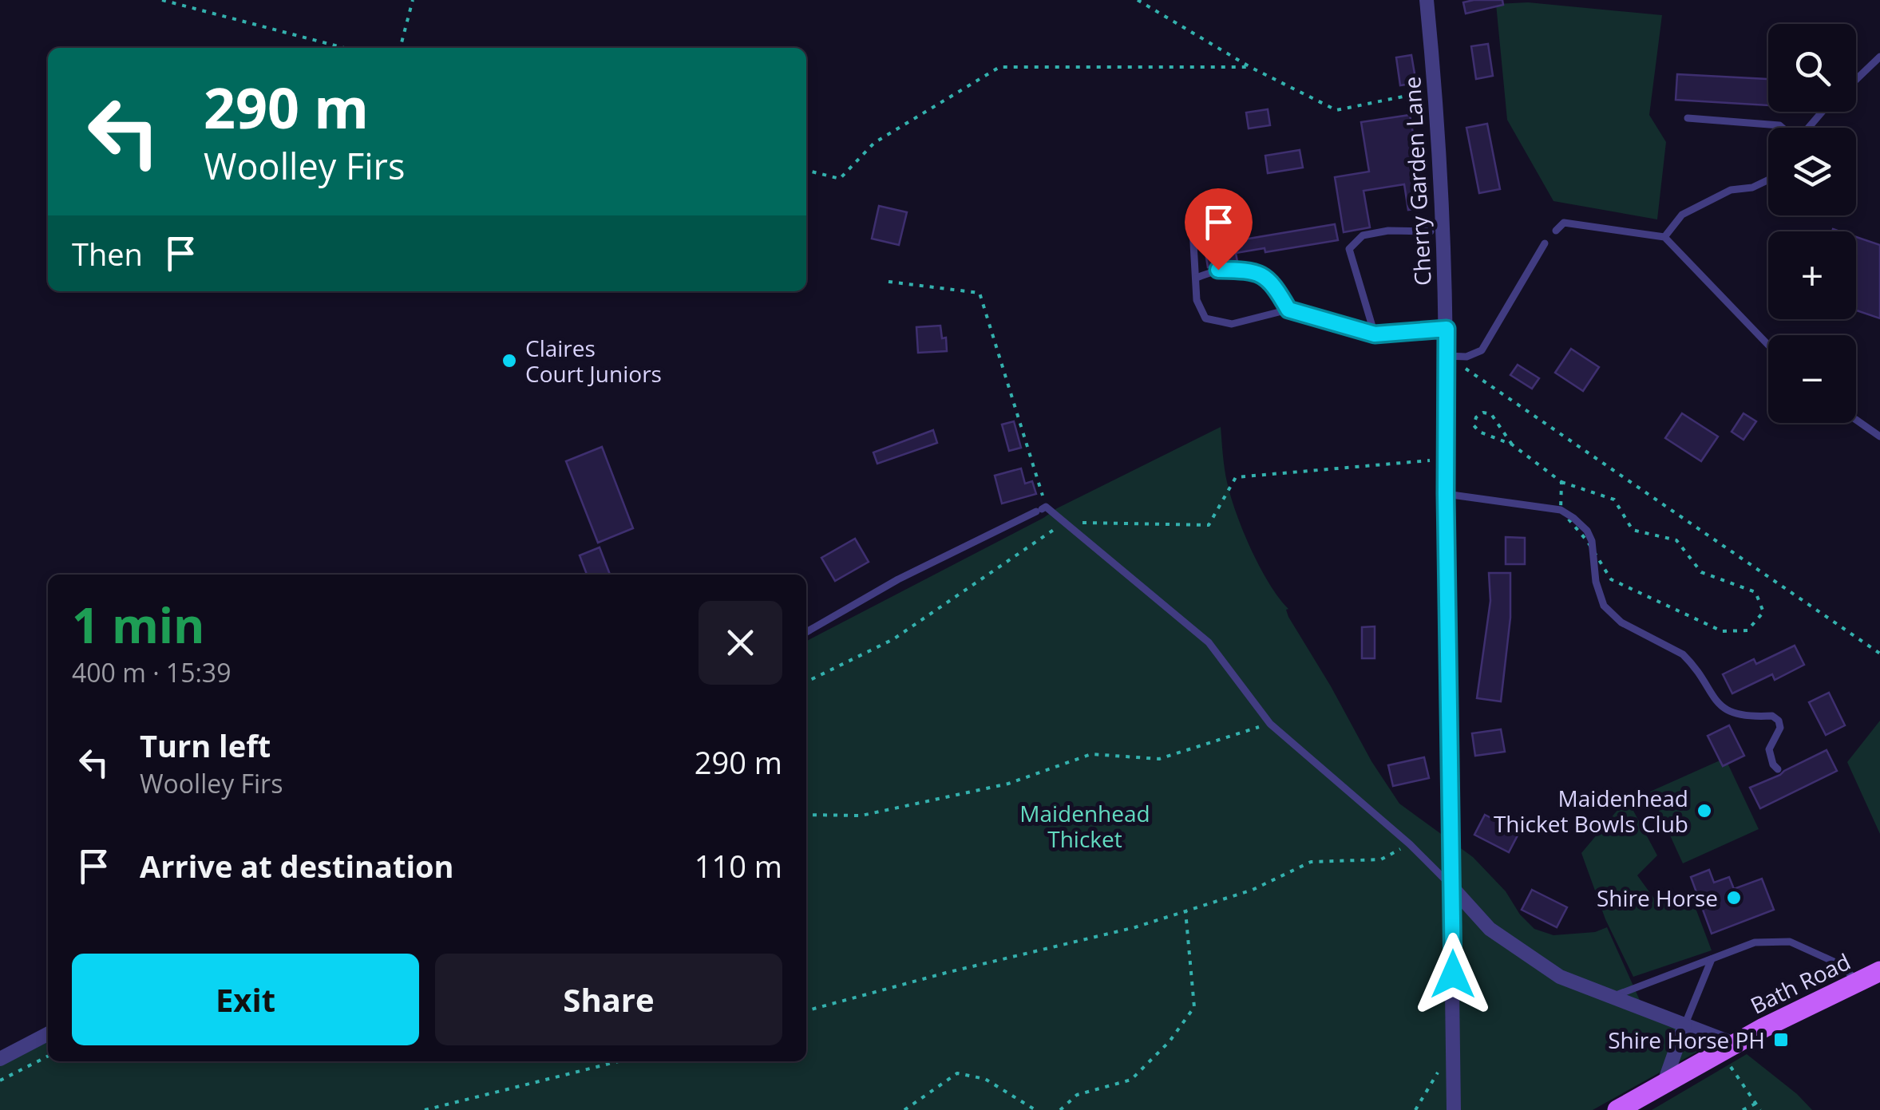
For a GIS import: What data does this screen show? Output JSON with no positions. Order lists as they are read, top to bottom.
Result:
{
  "streets": {
    "main road": ["Bath Road"],
    "street": ["Cherry Garden Lane"]
  },
  "parks": ["Maidenhead Thicket"],
  "places": {
    "other": ["Claires Court Juniors", "Maidenhead Thicket Bowls Club", "Shire Horse"],
    "transit": ["Shire Horse PH"]
  },
  "page": {
    "map_buttons": ["+", "−"],
    "turn": ["290 m", "Woolley Firs"],
    "then": "Then",
    "heading": ["1 min", "400 m · 15:39"],
    "list": [
      {
        "name": "Turn left",
        "note": "Woolley Firs",
        "value": "290 m"
      },
      {
        "name": "Arrive at destination",
        "value": "110 m"
      }
    ],
    "buttons": ["Exit", "Share"]
  }
}
